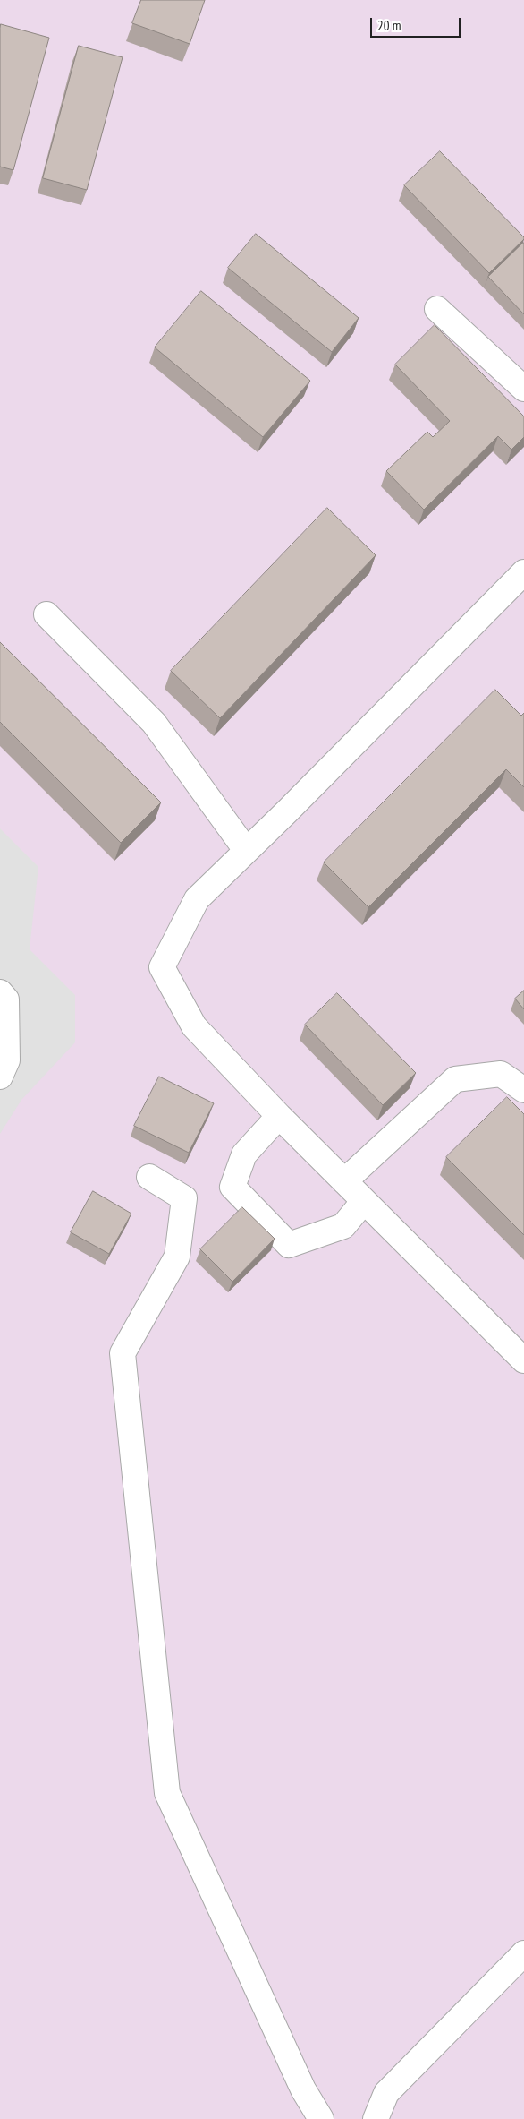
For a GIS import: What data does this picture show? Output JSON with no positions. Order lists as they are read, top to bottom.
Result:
{
  "scale_bar": "20 m"
}
